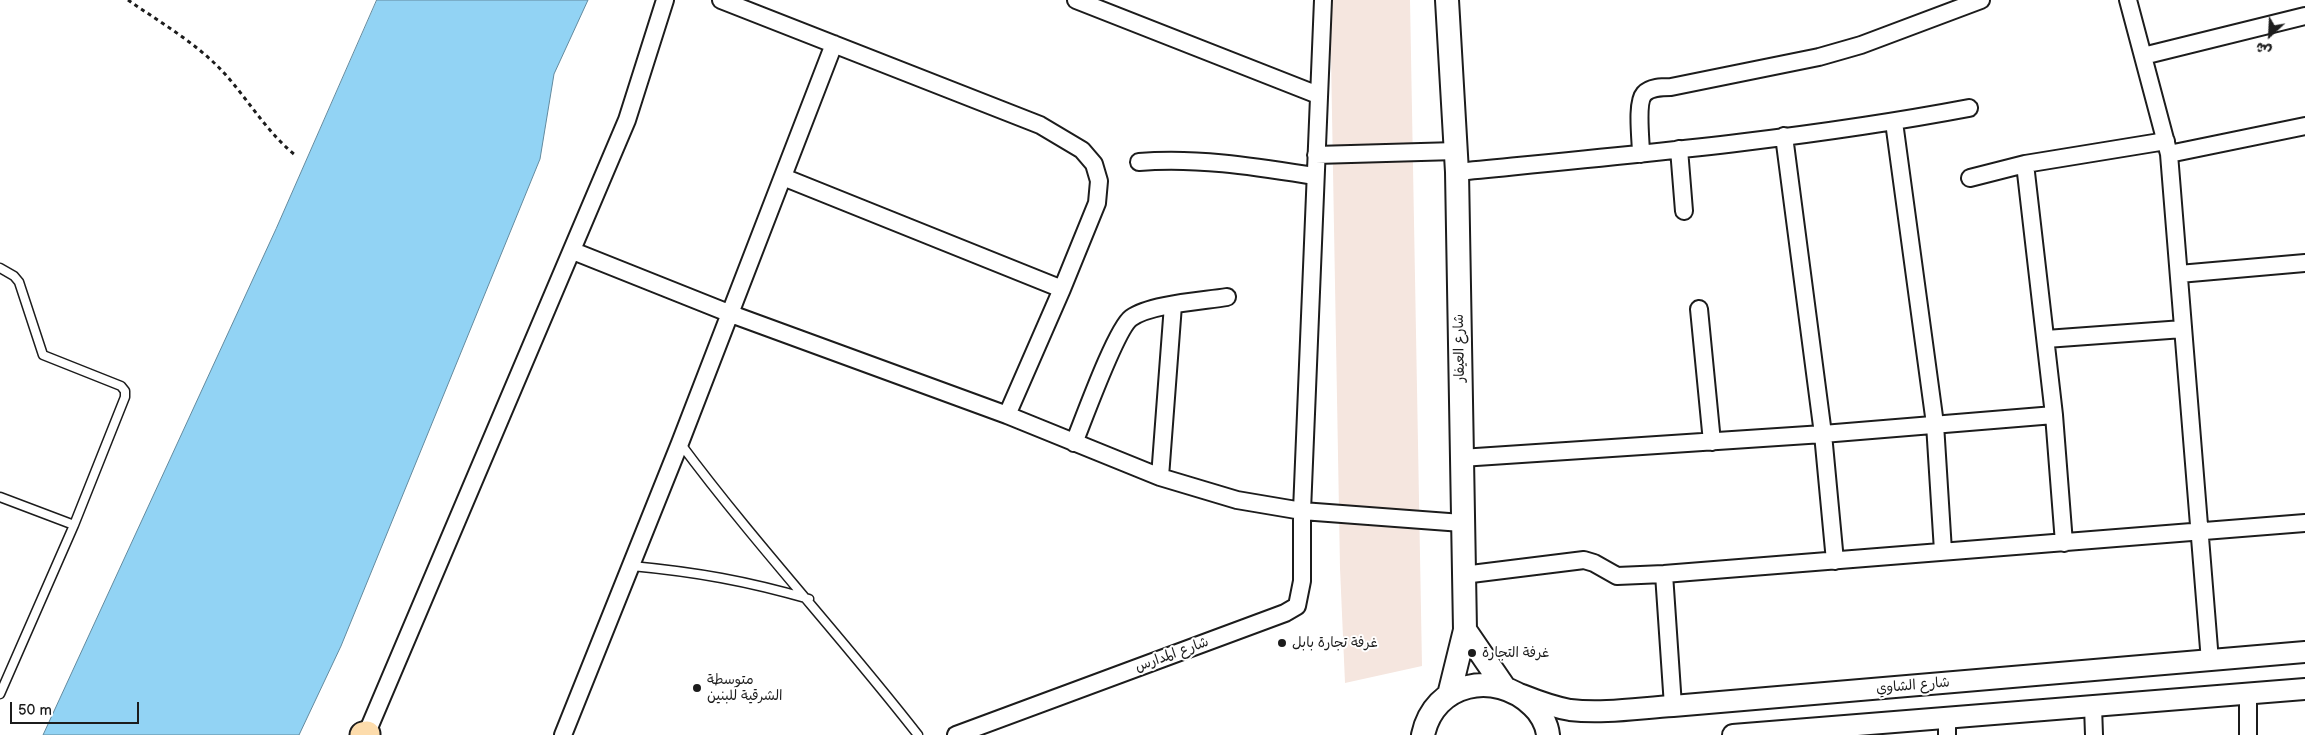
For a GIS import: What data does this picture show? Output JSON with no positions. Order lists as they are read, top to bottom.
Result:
{
  "streets": {
    "main road": ["شارع العيفار"],
    "street": ["شارع المدارس", "شارع الشاوي"]
  },
  "places": ["غرفة تجارة بابل", "غرفة التجارة", "متوسطة الشرقية للبنين"],
  "scale_bar": "50 m",
  "north": "bottom left"
}
